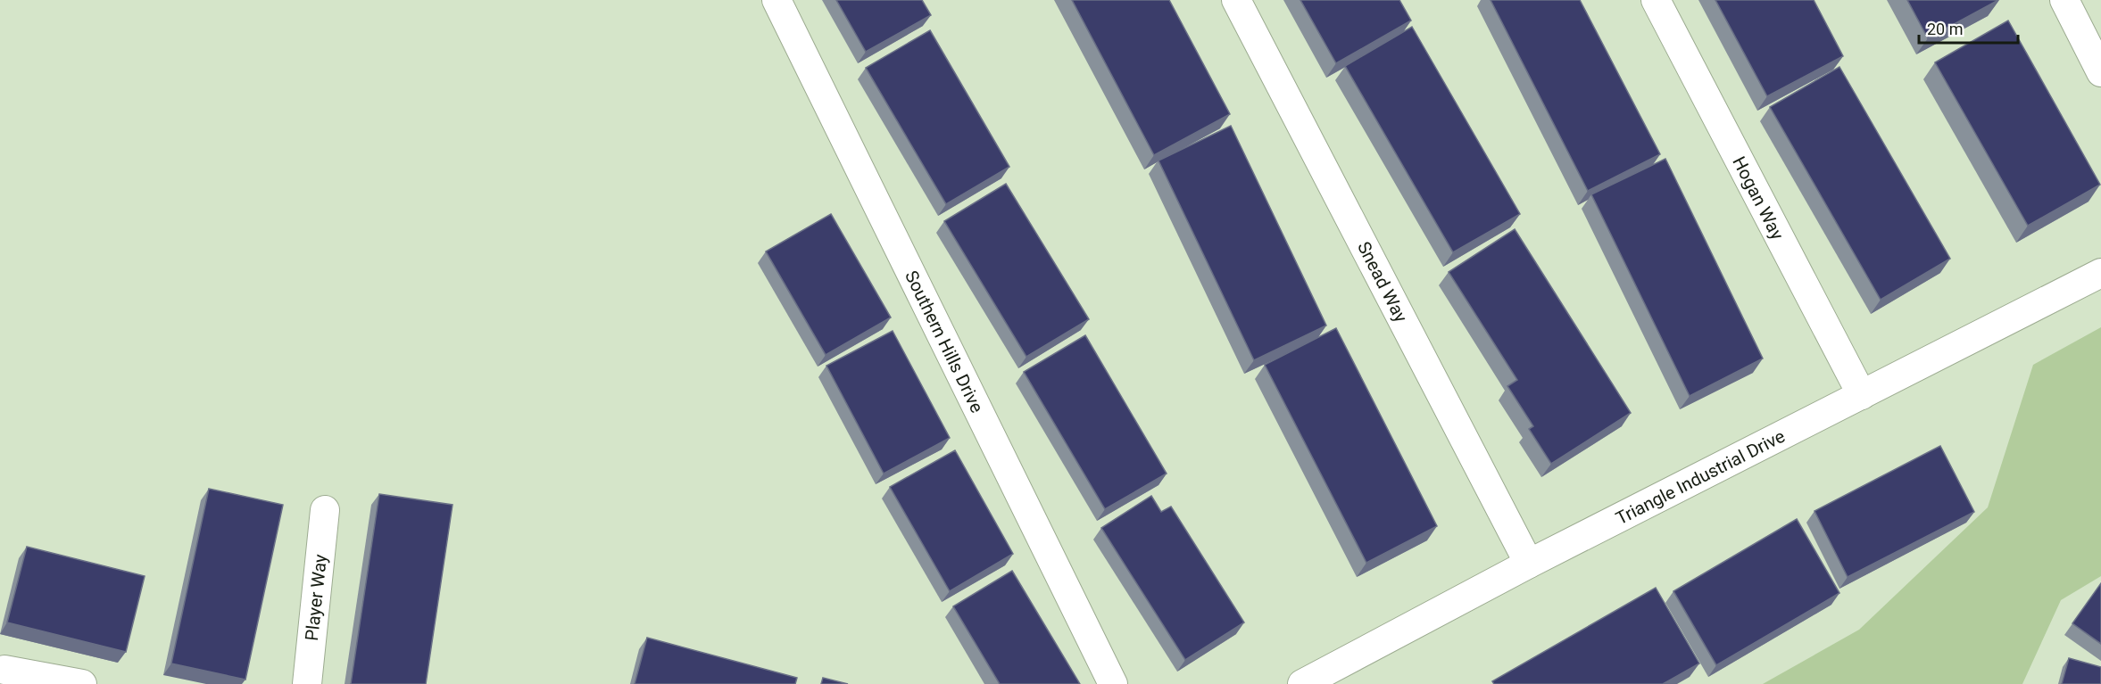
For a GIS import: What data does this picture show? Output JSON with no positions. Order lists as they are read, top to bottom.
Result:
{
  "streets": {
    "street": [
      "Hogan Way",
      "Snead Way",
      "Southern Hills Drive",
      "Triangle Industrial Drive",
      "Player Way"
    ]
  },
  "crossings": [
    ["Hogan Way", "Triangle Industrial Drive"],
    ["Snead Way", "Triangle Industrial Drive"]
  ],
  "scale_bar": "20 m"
}
